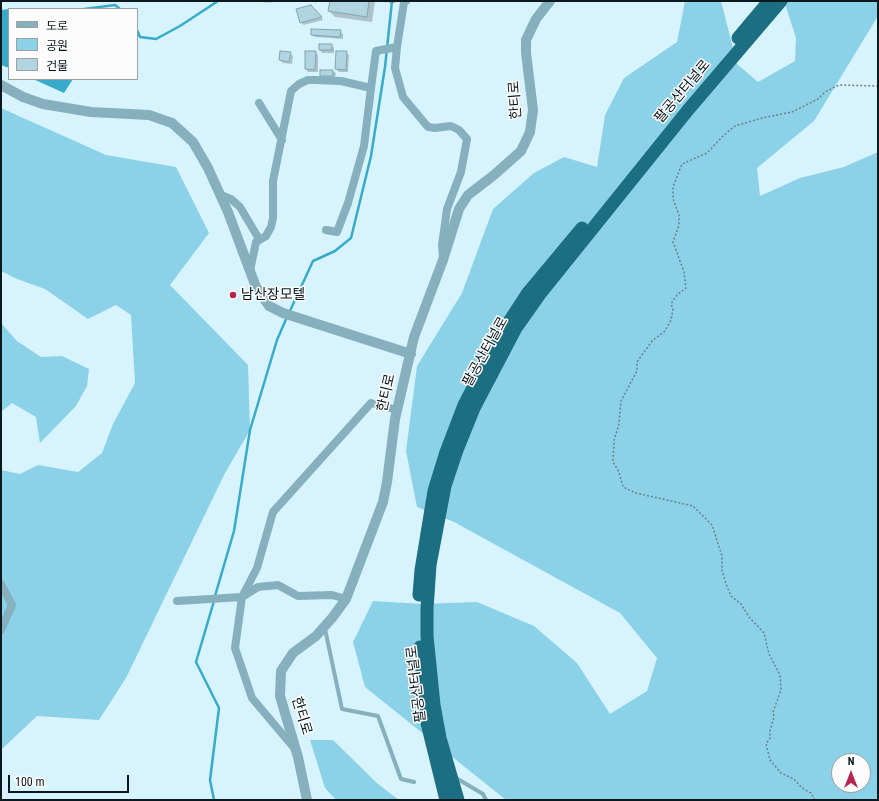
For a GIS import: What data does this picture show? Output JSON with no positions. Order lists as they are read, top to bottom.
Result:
{
  "streets": {
    "highway": ["팔공산터널로"],
    "street": ["한티로"]
  },
  "places": ["남산장모텔"],
  "legend": ["도로", "공원", "건물"],
  "scale_bar": "100 m",
  "north": "top"
}
